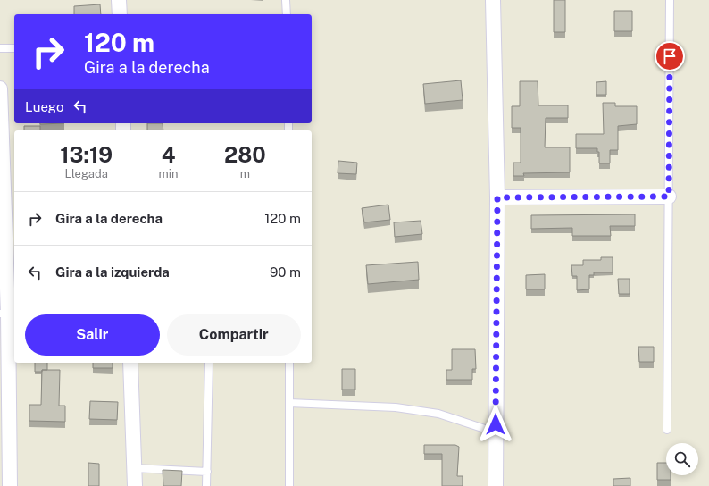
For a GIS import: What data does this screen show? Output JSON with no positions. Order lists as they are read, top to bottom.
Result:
{
  "page": {
    "turn": ["120 m", "Gira a la derecha"],
    "then": "Luego",
    "eta": [
      "13:19",
      "Llegada",
      "4",
      "min",
      "280",
      "m"
    ],
    "list": [
      {
        "name": "Gira a la derecha",
        "value": "120 m"
      },
      {
        "name": "Gira a la izquierda",
        "value": "90 m"
      }
    ],
    "buttons": ["Salir", "Compartir"]
  }
}
